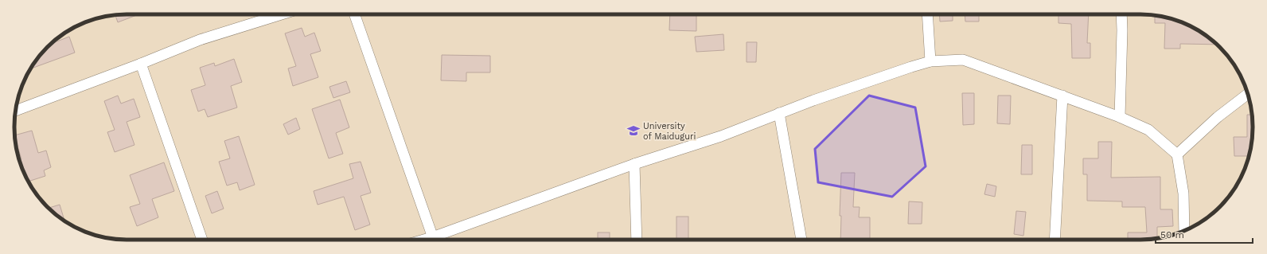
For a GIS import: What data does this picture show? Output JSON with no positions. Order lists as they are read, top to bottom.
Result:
{
  "places": {
    "school or university": ["University of Maiduguri"]
  },
  "scale_bar": "50 m"
}
